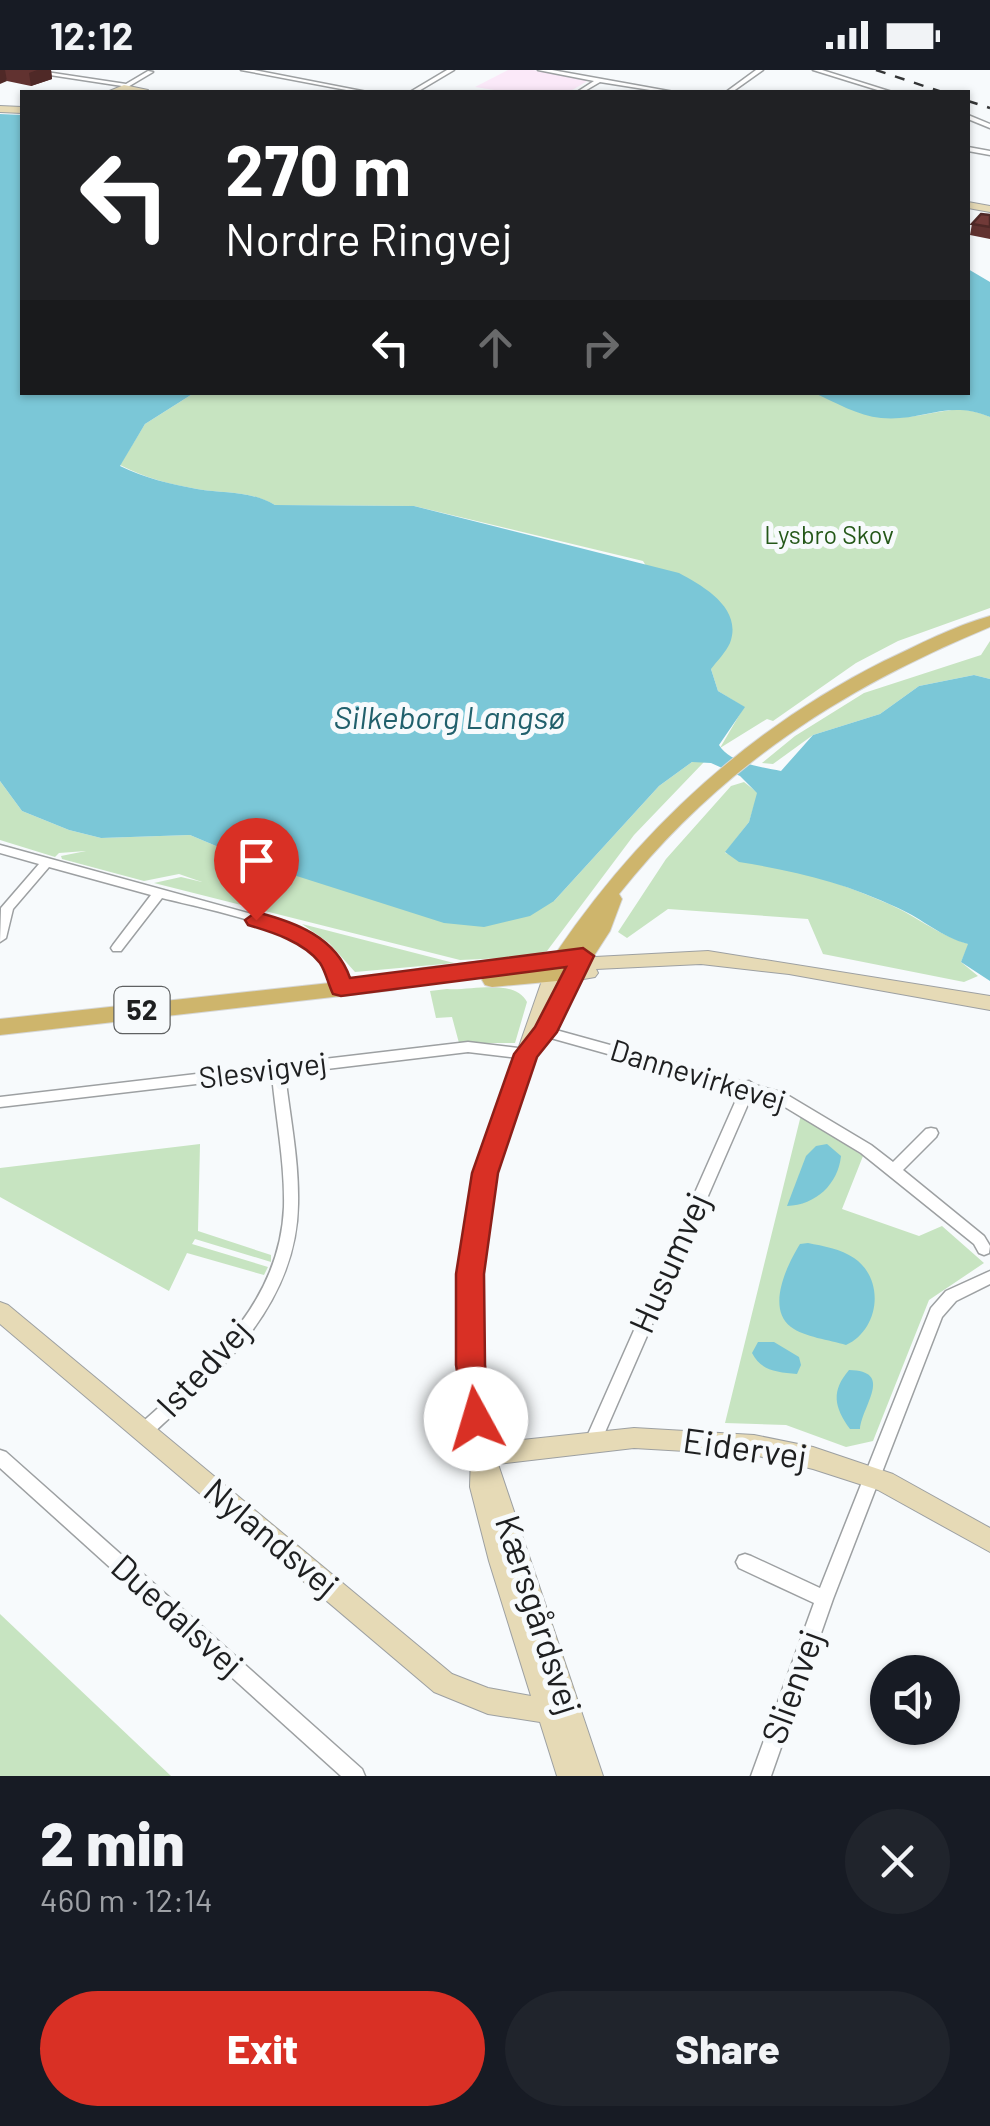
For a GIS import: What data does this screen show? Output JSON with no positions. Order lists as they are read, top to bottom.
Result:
{
  "streets": {
    "main road": ["52"],
    "street": [
      "Slesvigvej",
      "Dannevirkevej",
      "Husumvej",
      "Istedvej",
      "Eidervej",
      "Nylandsvej",
      "Kærsgårdsvej",
      "Duedalsvej",
      "Slienvej"
    ]
  },
  "crossings": [
    ["52", "Kærsgårdsvej"],
    ["Slesvigvej", "Istedvej"],
    ["Slesvigvej", "Kærsgårdsvej"],
    ["Dannevirkevej", "Husumvej"],
    ["Dannevirkevej", "Kærsgårdsvej"],
    ["Husumvej", "Eidervej"],
    ["Istedvej", "Nylandsvej"],
    ["Eidervej", "Kærsgårdsvej"],
    ["Eidervej", "Slienvej"],
    ["Nylandsvej", "Kærsgårdsvej"]
  ],
  "water": ["Silkeborg Langsø"],
  "parks": ["Lysbro Skov"],
  "page": {
    "status": "12:12",
    "turn": ["270 m", "Nordre Ringvej"],
    "heading": ["2 min", "460 m · 12:14"],
    "buttons": ["Exit", "Share"]
  }
}
